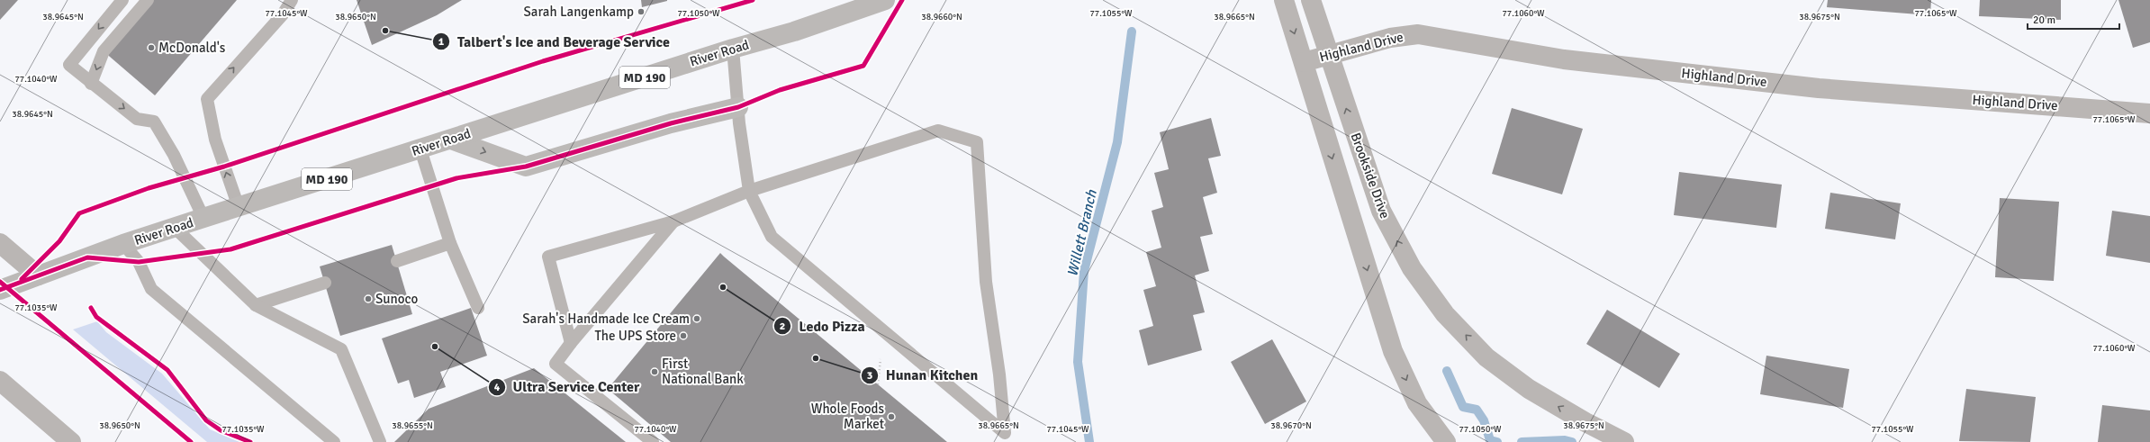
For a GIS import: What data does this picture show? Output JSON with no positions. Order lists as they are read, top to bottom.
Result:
{
  "streets": {
    "main road": ["River Road", "MD 190"],
    "street": ["Highland Drive", "Brookside Drive"]
  },
  "crossings": [
    ["Highland Drive", "Brookside Drive"]
  ],
  "water": ["Willett Branch"],
  "places": [
    "Sarah Langenkamp",
    "Talbert's Ice and Beverage Service",
    "McDonald's",
    "Ledo Pizza",
    "Sunoco",
    "Sarah's Handmade Ice Cream",
    "The UPS Store",
    "Ultra Service Center",
    "Hunan Kitchen",
    "First National Bank",
    "Whole Foods Market"
  ],
  "scale_bar": "20 m",
  "coordinates": [
    "77.1045°W",
    "77.1050°W",
    "77.1055°W",
    "77.1060°W",
    "77.1065°W",
    "38.9645°N",
    "38.9650°N",
    "38.9660°N",
    "38.9665°N",
    "38.9675°N",
    "77.1040°W",
    "77.1035°W",
    "38.9655°N",
    "38.9670°N"
  ]
}
